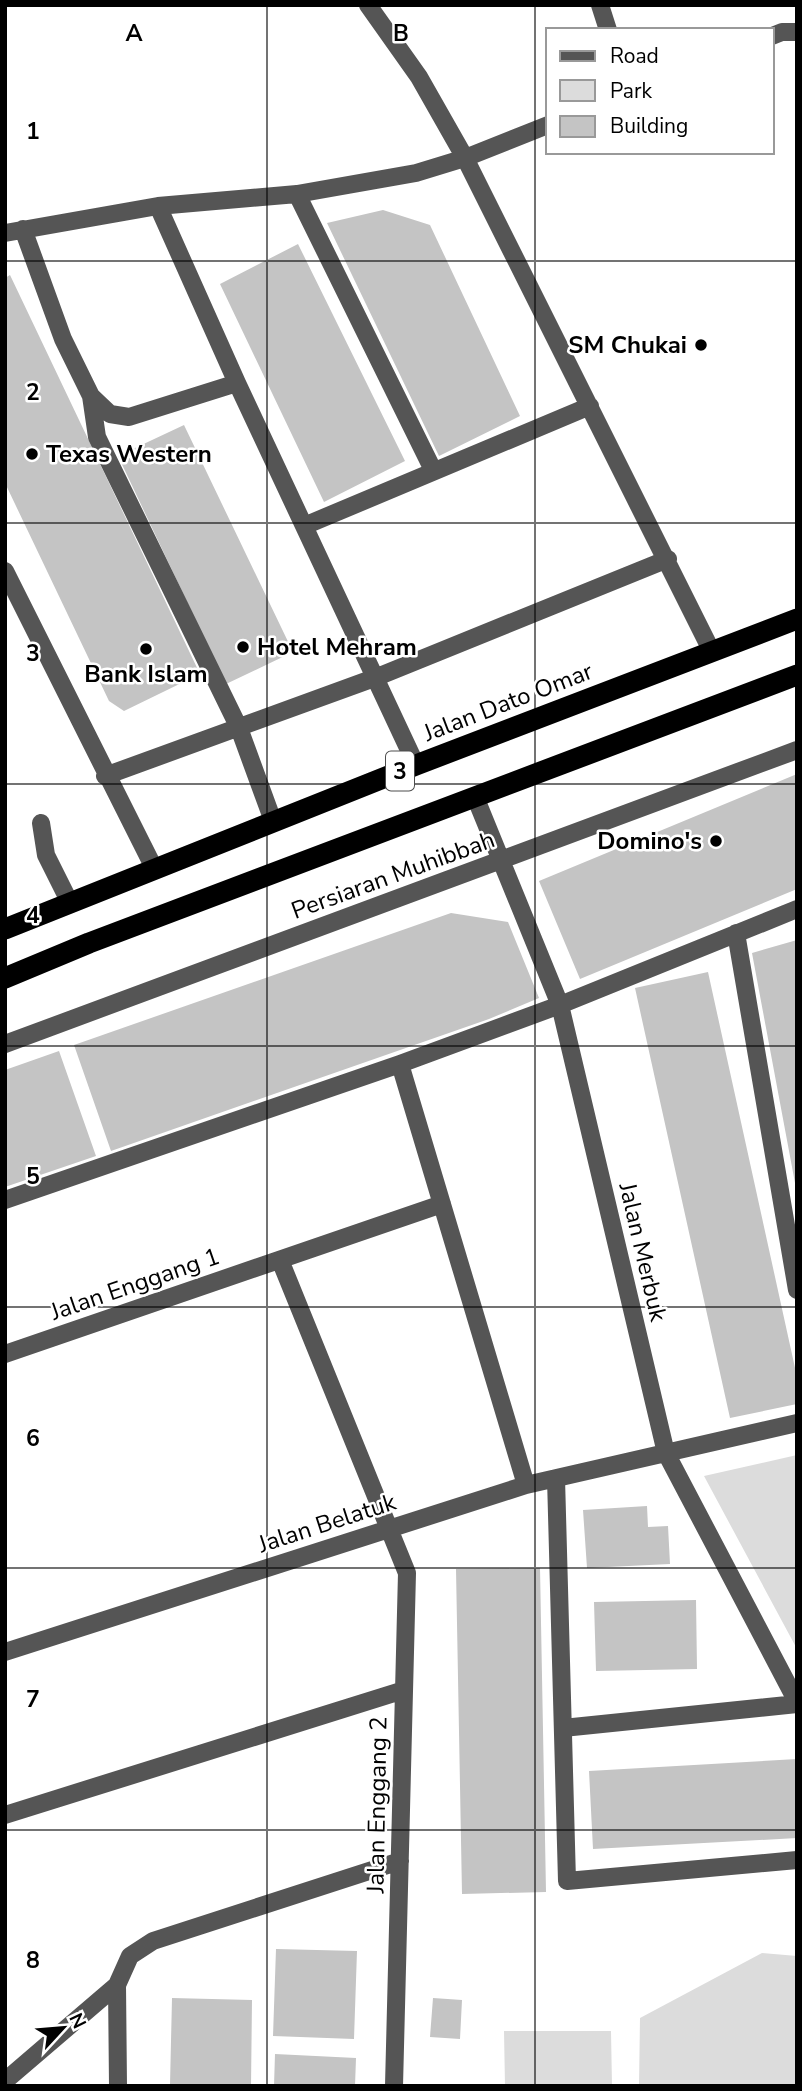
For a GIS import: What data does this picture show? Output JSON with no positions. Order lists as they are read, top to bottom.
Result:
{
  "streets": {
    "highway": ["Jalan Dato Omar", "3"],
    "street": [
      "Persiaran Muhibbah",
      "Jalan Merbuk",
      "Jalan Enggang 1",
      "Jalan Belatuk",
      "Jalan Enggang 2"
    ]
  },
  "crossings": [
    ["3", "Jalan Merbuk"],
    ["Persiaran Muhibbah", "Jalan Merbuk"],
    ["Jalan Merbuk", "Jalan Belatuk"],
    ["Jalan Belatuk", "Jalan Enggang 2"]
  ],
  "places": [
    "SM Chukai",
    "Texas Western",
    "Hotel Mehram",
    "Bank Islam",
    "Domino's"
  ],
  "legend": ["Road", "Park", "Building"],
  "north": "top right",
  "grid": {
    "columns": ["A", "B"],
    "rows": [
      "1",
      "2",
      "3",
      "4",
      "5",
      "6",
      "7",
      "8"
    ]
  }
}
